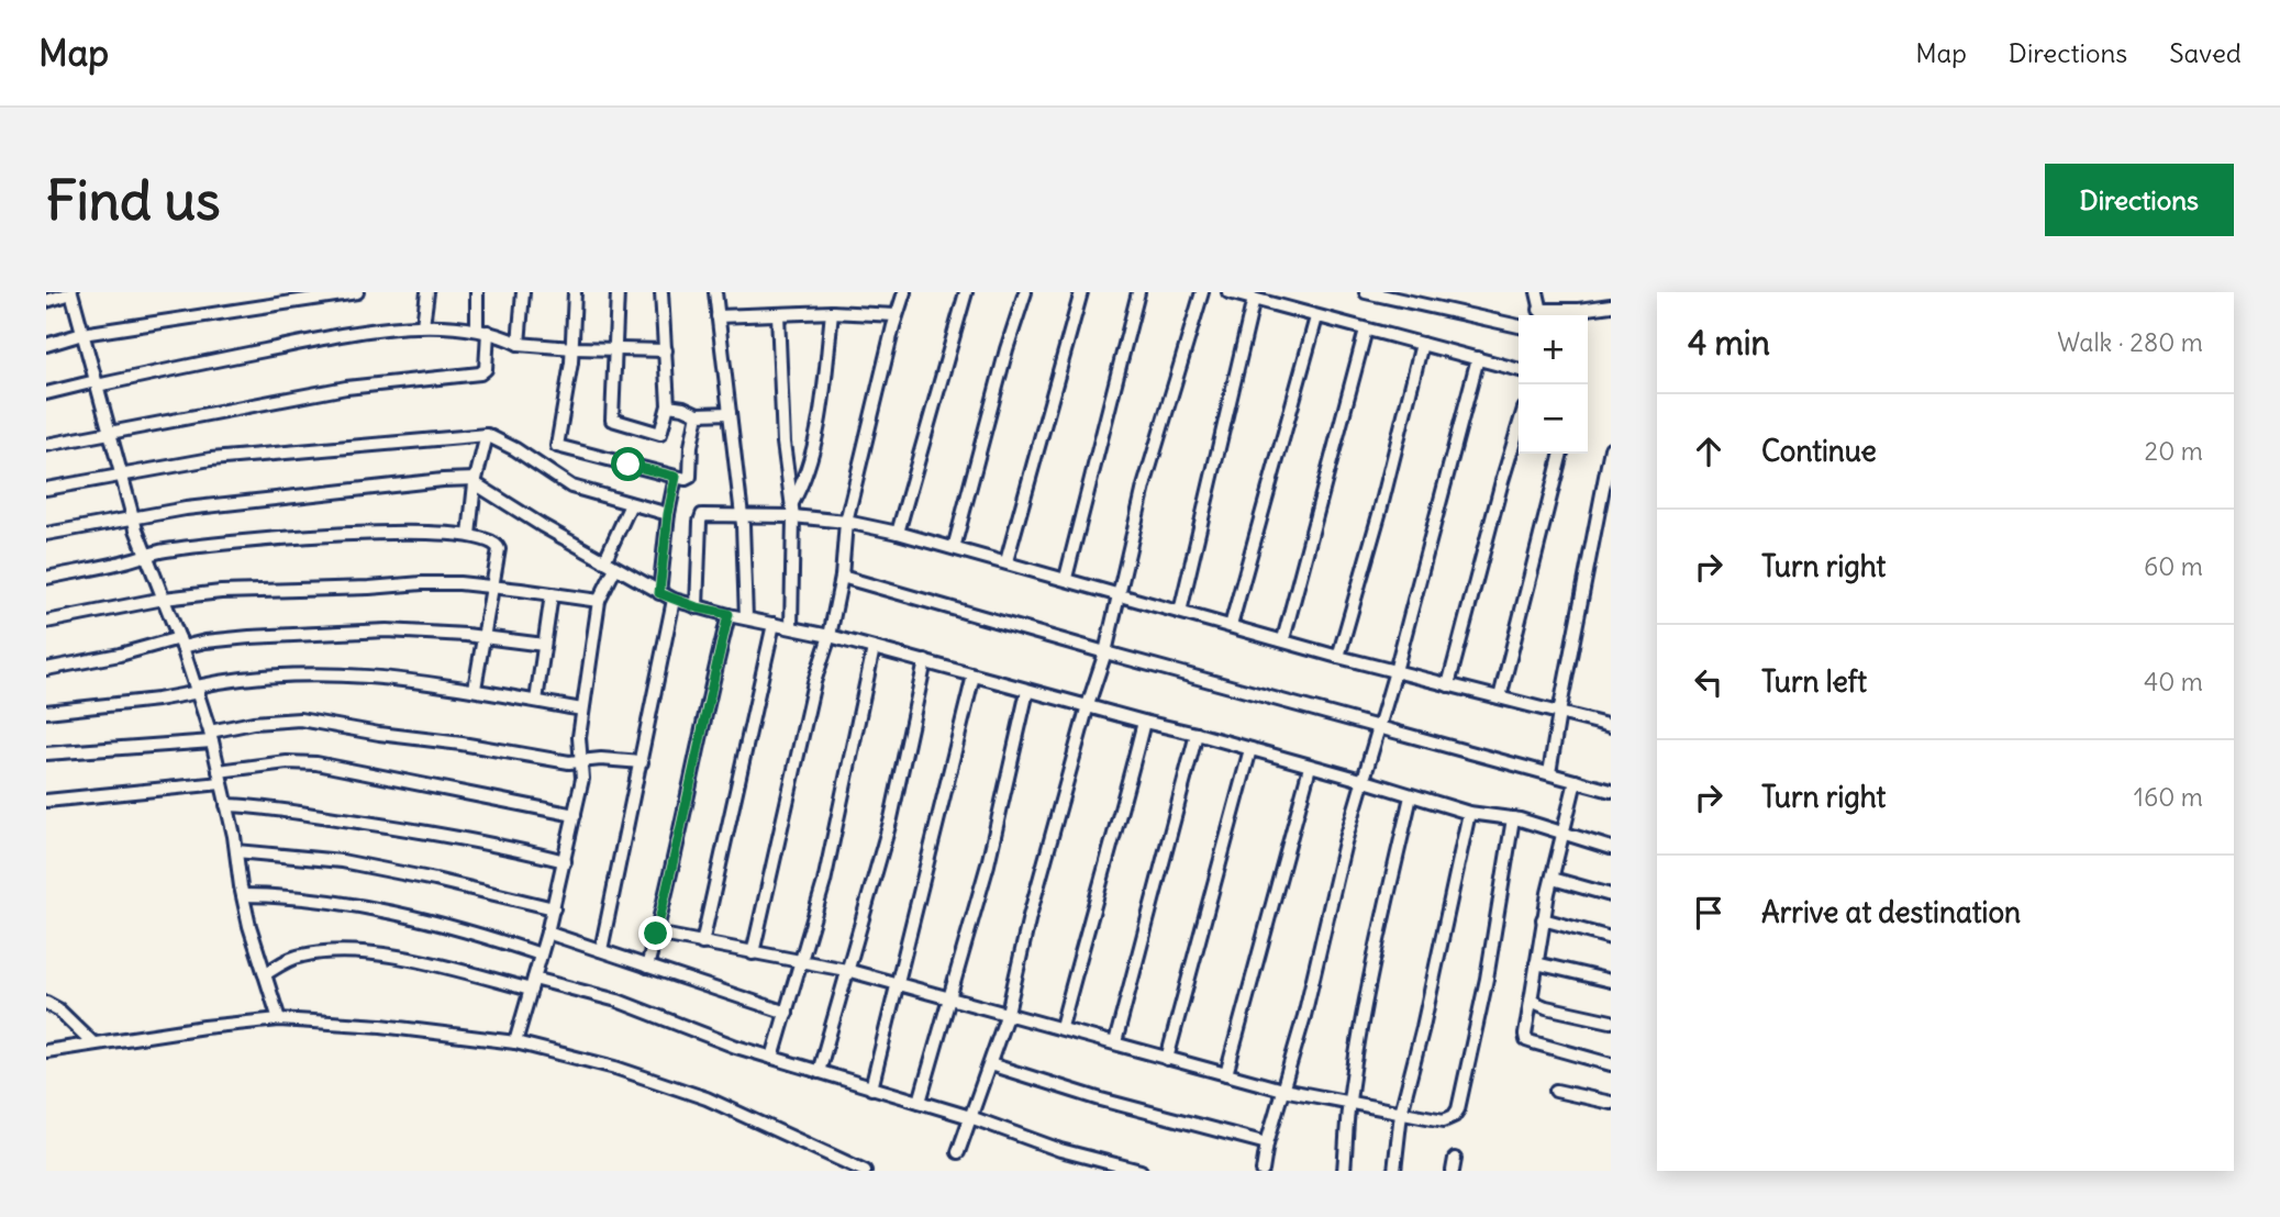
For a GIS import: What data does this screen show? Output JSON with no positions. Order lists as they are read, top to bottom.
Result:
{
  "page": {
    "header": "Map",
    "nav": ["Map", "Directions", "Saved"],
    "buttons": "Directions",
    "title": "Find us",
    "heading": ["4 min", "Walk · 280 m"],
    "map_buttons": ["+", "−"],
    "list": [
      ["Continue", "20 m"],
      ["Turn right", "60 m"],
      ["Turn left", "40 m"],
      ["Turn right", "160 m"],
      "Arrive at destination"
    ]
  }
}
